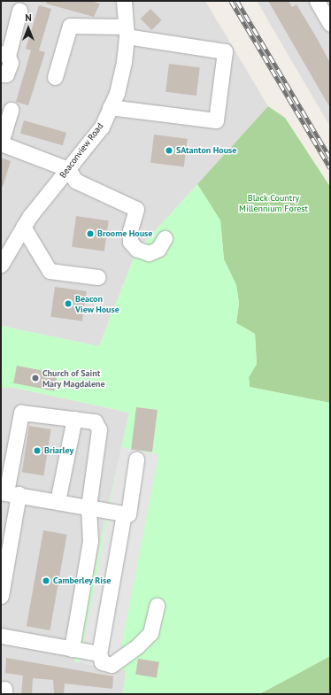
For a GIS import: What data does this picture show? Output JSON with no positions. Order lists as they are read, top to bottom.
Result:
{
  "streets": {
    "street": ["Beaconview Road"]
  },
  "parks": ["Black Country Millennium Forest"],
  "places": [
    "SAtanton House",
    "Broome House",
    "Beacon View House",
    "Church of Saint Mary Magdalene",
    "Briarley",
    "Camberley Rise"
  ],
  "north": "top"
}
